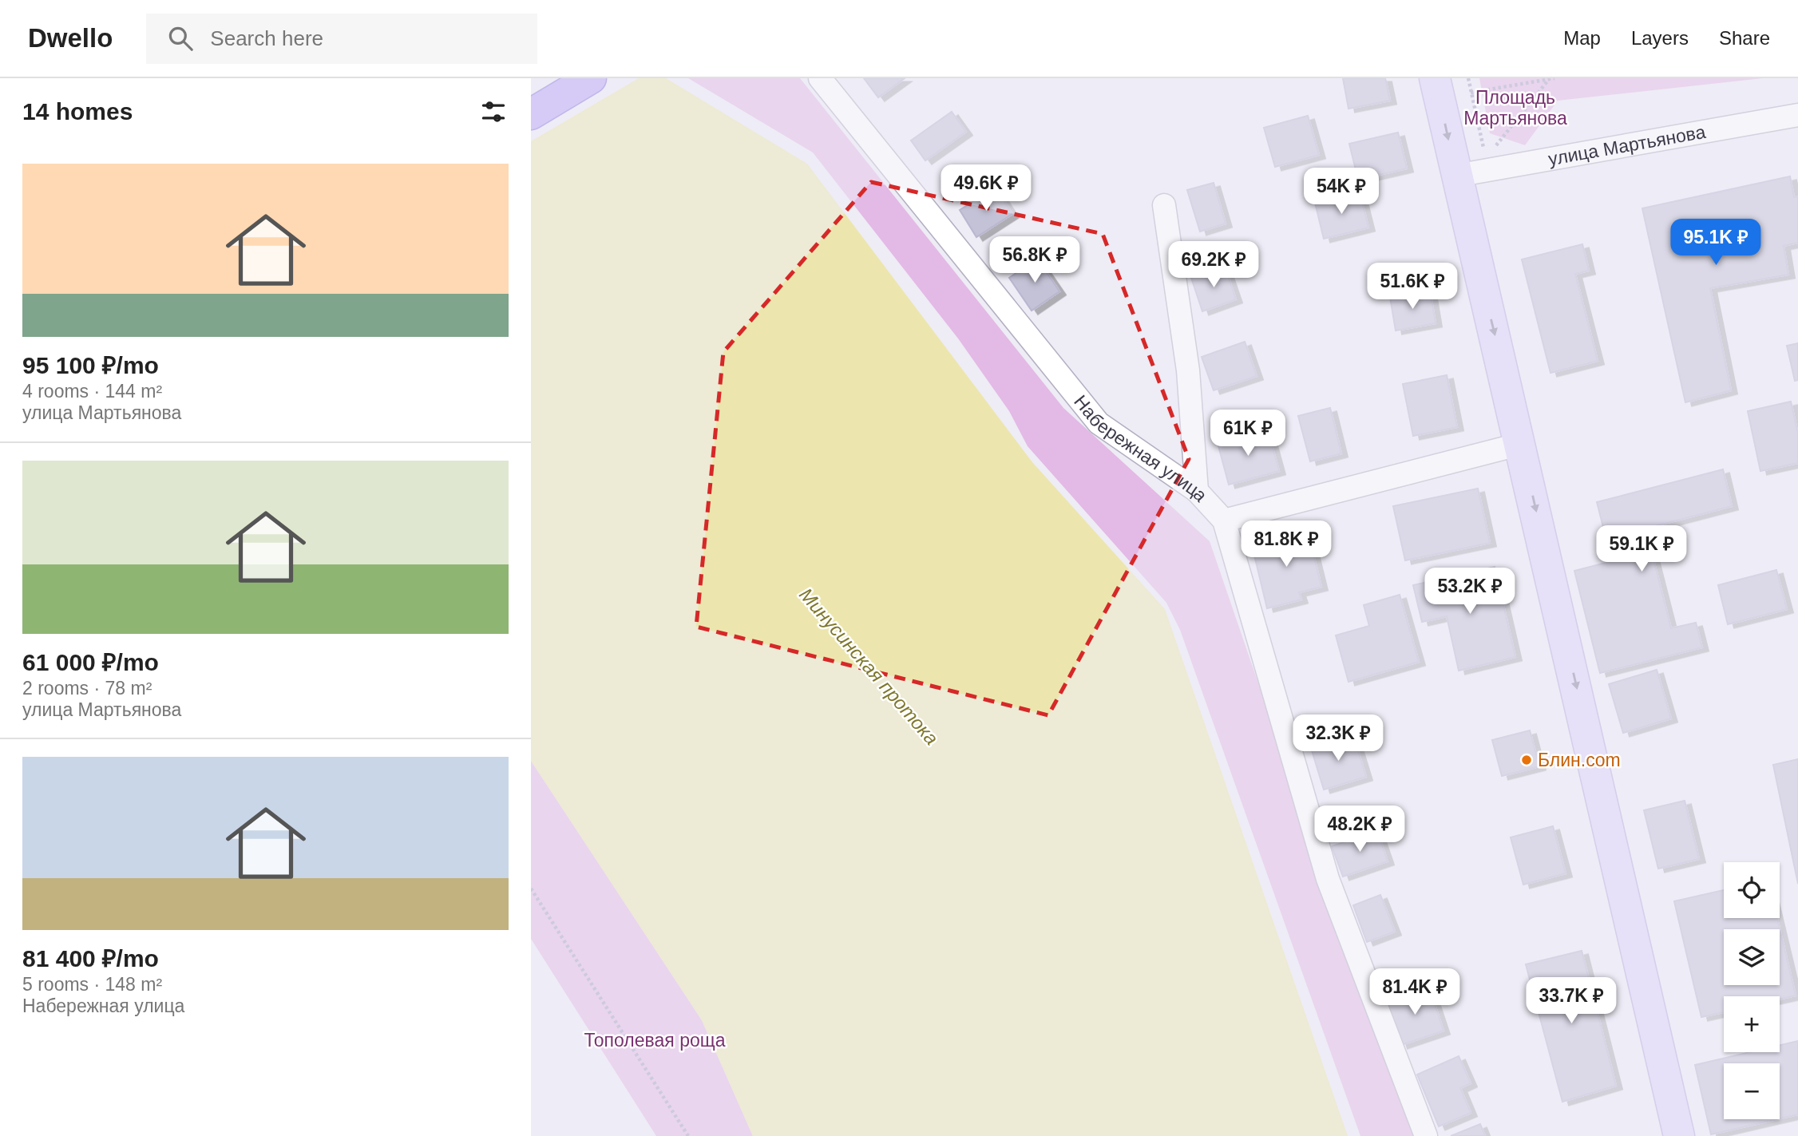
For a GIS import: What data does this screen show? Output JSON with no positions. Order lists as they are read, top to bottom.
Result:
{
  "streets": {
    "street": ["улица Мартьянова", "Набережная улица"]
  },
  "water": ["Минусинская протока"],
  "parks": ["Площадь Мартьянова", "Тополевая роща"],
  "places": ["Блин.com"],
  "page": {
    "header": "Dwello",
    "search": "Search here",
    "nav": ["Map", "Layers", "Share"],
    "heading": "14 homes",
    "list": [
      {
        "name": "95 100 ₽/mo",
        "note": "4 rooms · 144 m² · улица Мартьянова"
      },
      {
        "name": "61 000 ₽/mo",
        "note": "2 rooms · 78 m² · улица Мартьянова"
      },
      {
        "name": "81 400 ₽/mo",
        "note": "5 rooms · 148 m² · Набережная улица"
      }
    ],
    "price": [
      "49.6K ₽",
      "54K ₽",
      "95.1K ₽",
      "56.8K ₽",
      "69.2K ₽",
      "51.6K ₽",
      "61K ₽",
      "81.8K ₽",
      "59.1K ₽",
      "53.2K ₽",
      "32.3K ₽",
      "48.2K ₽",
      "81.4K ₽",
      "33.7K ₽"
    ],
    "map_buttons": ["+", "−"]
  }
}
